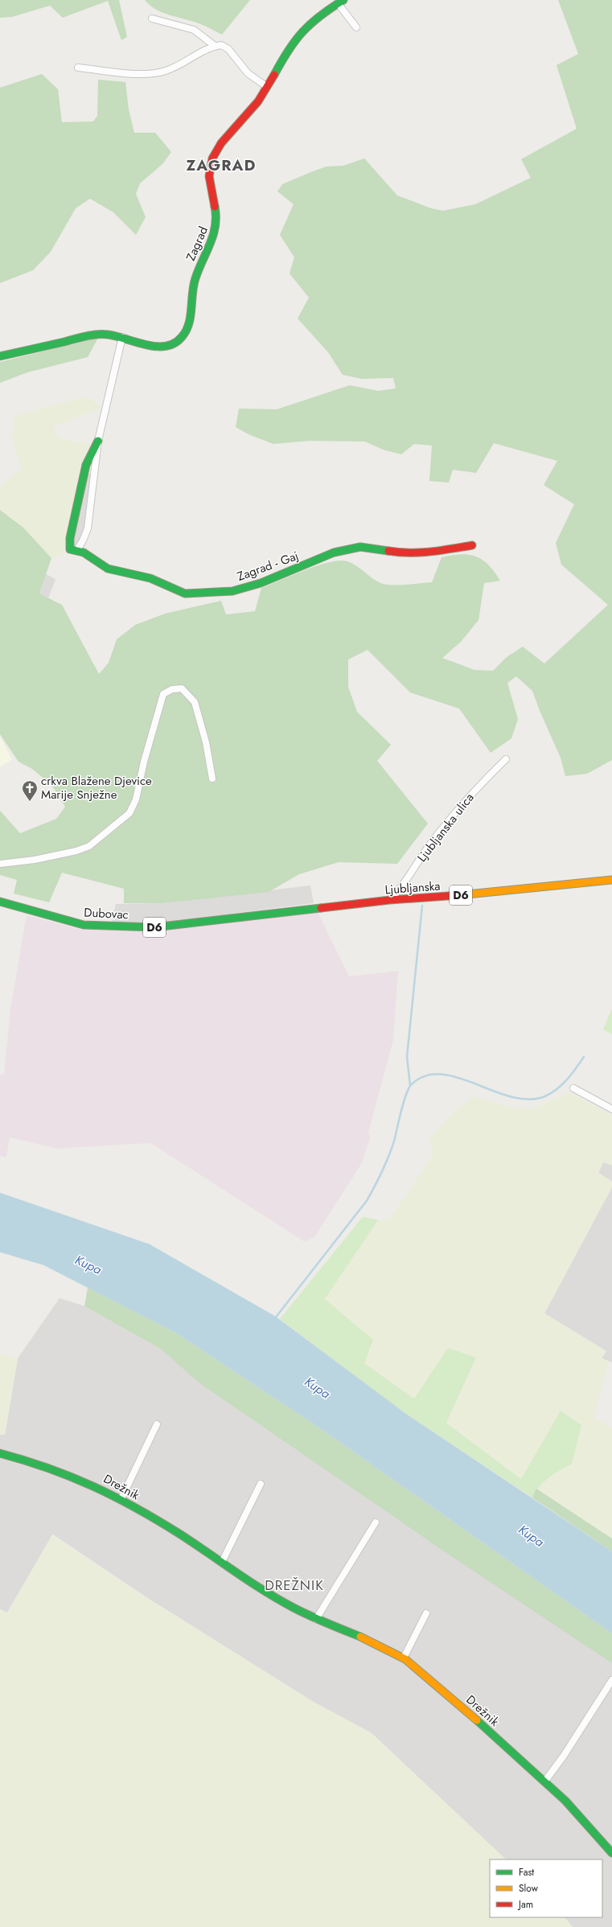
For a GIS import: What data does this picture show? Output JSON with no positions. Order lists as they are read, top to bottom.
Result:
{
  "streets": {
    "street": [
      "Zagrad",
      "Zagrad - Gaj",
      "Ljubljanska ulica",
      "Ljubljanska",
      "D6",
      "Dubovac",
      "Drežnik"
    ]
  },
  "crossings": [
    ["Ljubljanska ulica", "Ljubljanska"],
    ["Ljubljanska", "Dubovac"]
  ],
  "districts": ["ZAGRAD", "DREŽNIK"],
  "water": ["Kupa"],
  "places": {
    "church": ["crkva Blažene Djevice Marije Snježne"]
  },
  "legend": ["Fast", "Slow", "Jam"]
}
